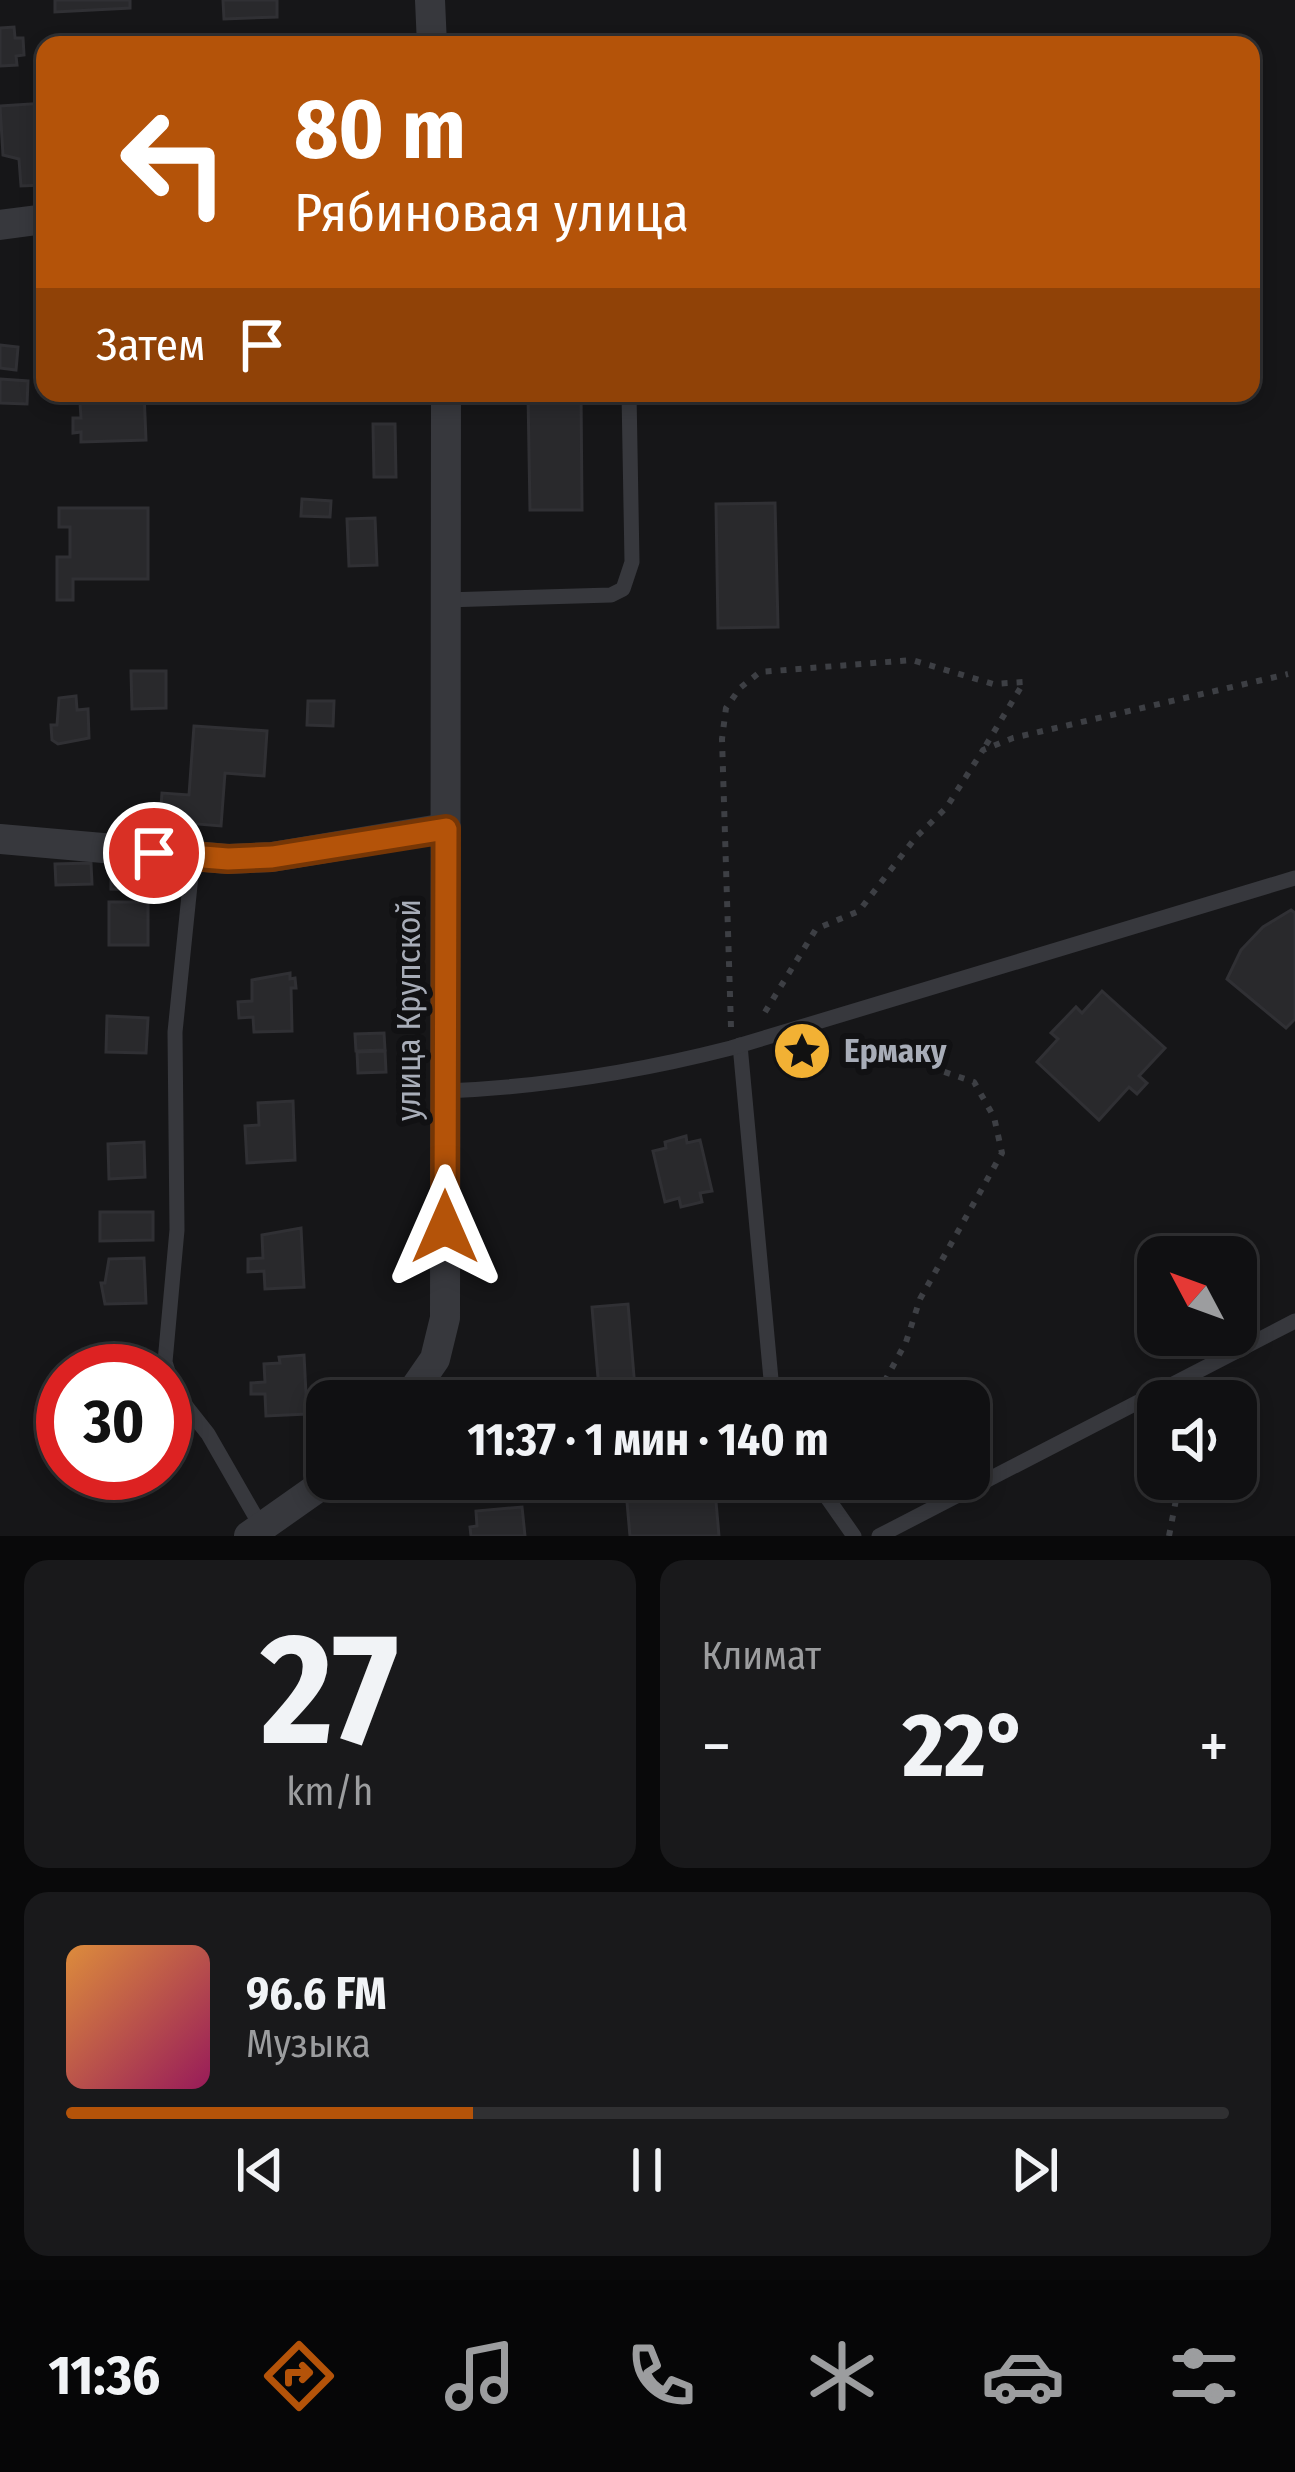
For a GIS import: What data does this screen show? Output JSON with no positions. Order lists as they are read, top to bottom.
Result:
{
  "streets": {
    "street": ["улица Крупской"]
  },
  "places": {
    "place": ["Ермаку"]
  },
  "north": "top left",
  "page": {
    "turn": ["80 m", "Рябиновая улица"],
    "then": "Затем",
    "limit": "30",
    "trip": "11:37 · 1 мин · 140 m",
    "tile": [
      ["27", "km/h"],
      "Климат"
    ],
    "heat": ["−", "22°", "+"],
    "song": ["96.6 FM", "Музыка"],
    "tabs": "11:36"
  }
}
